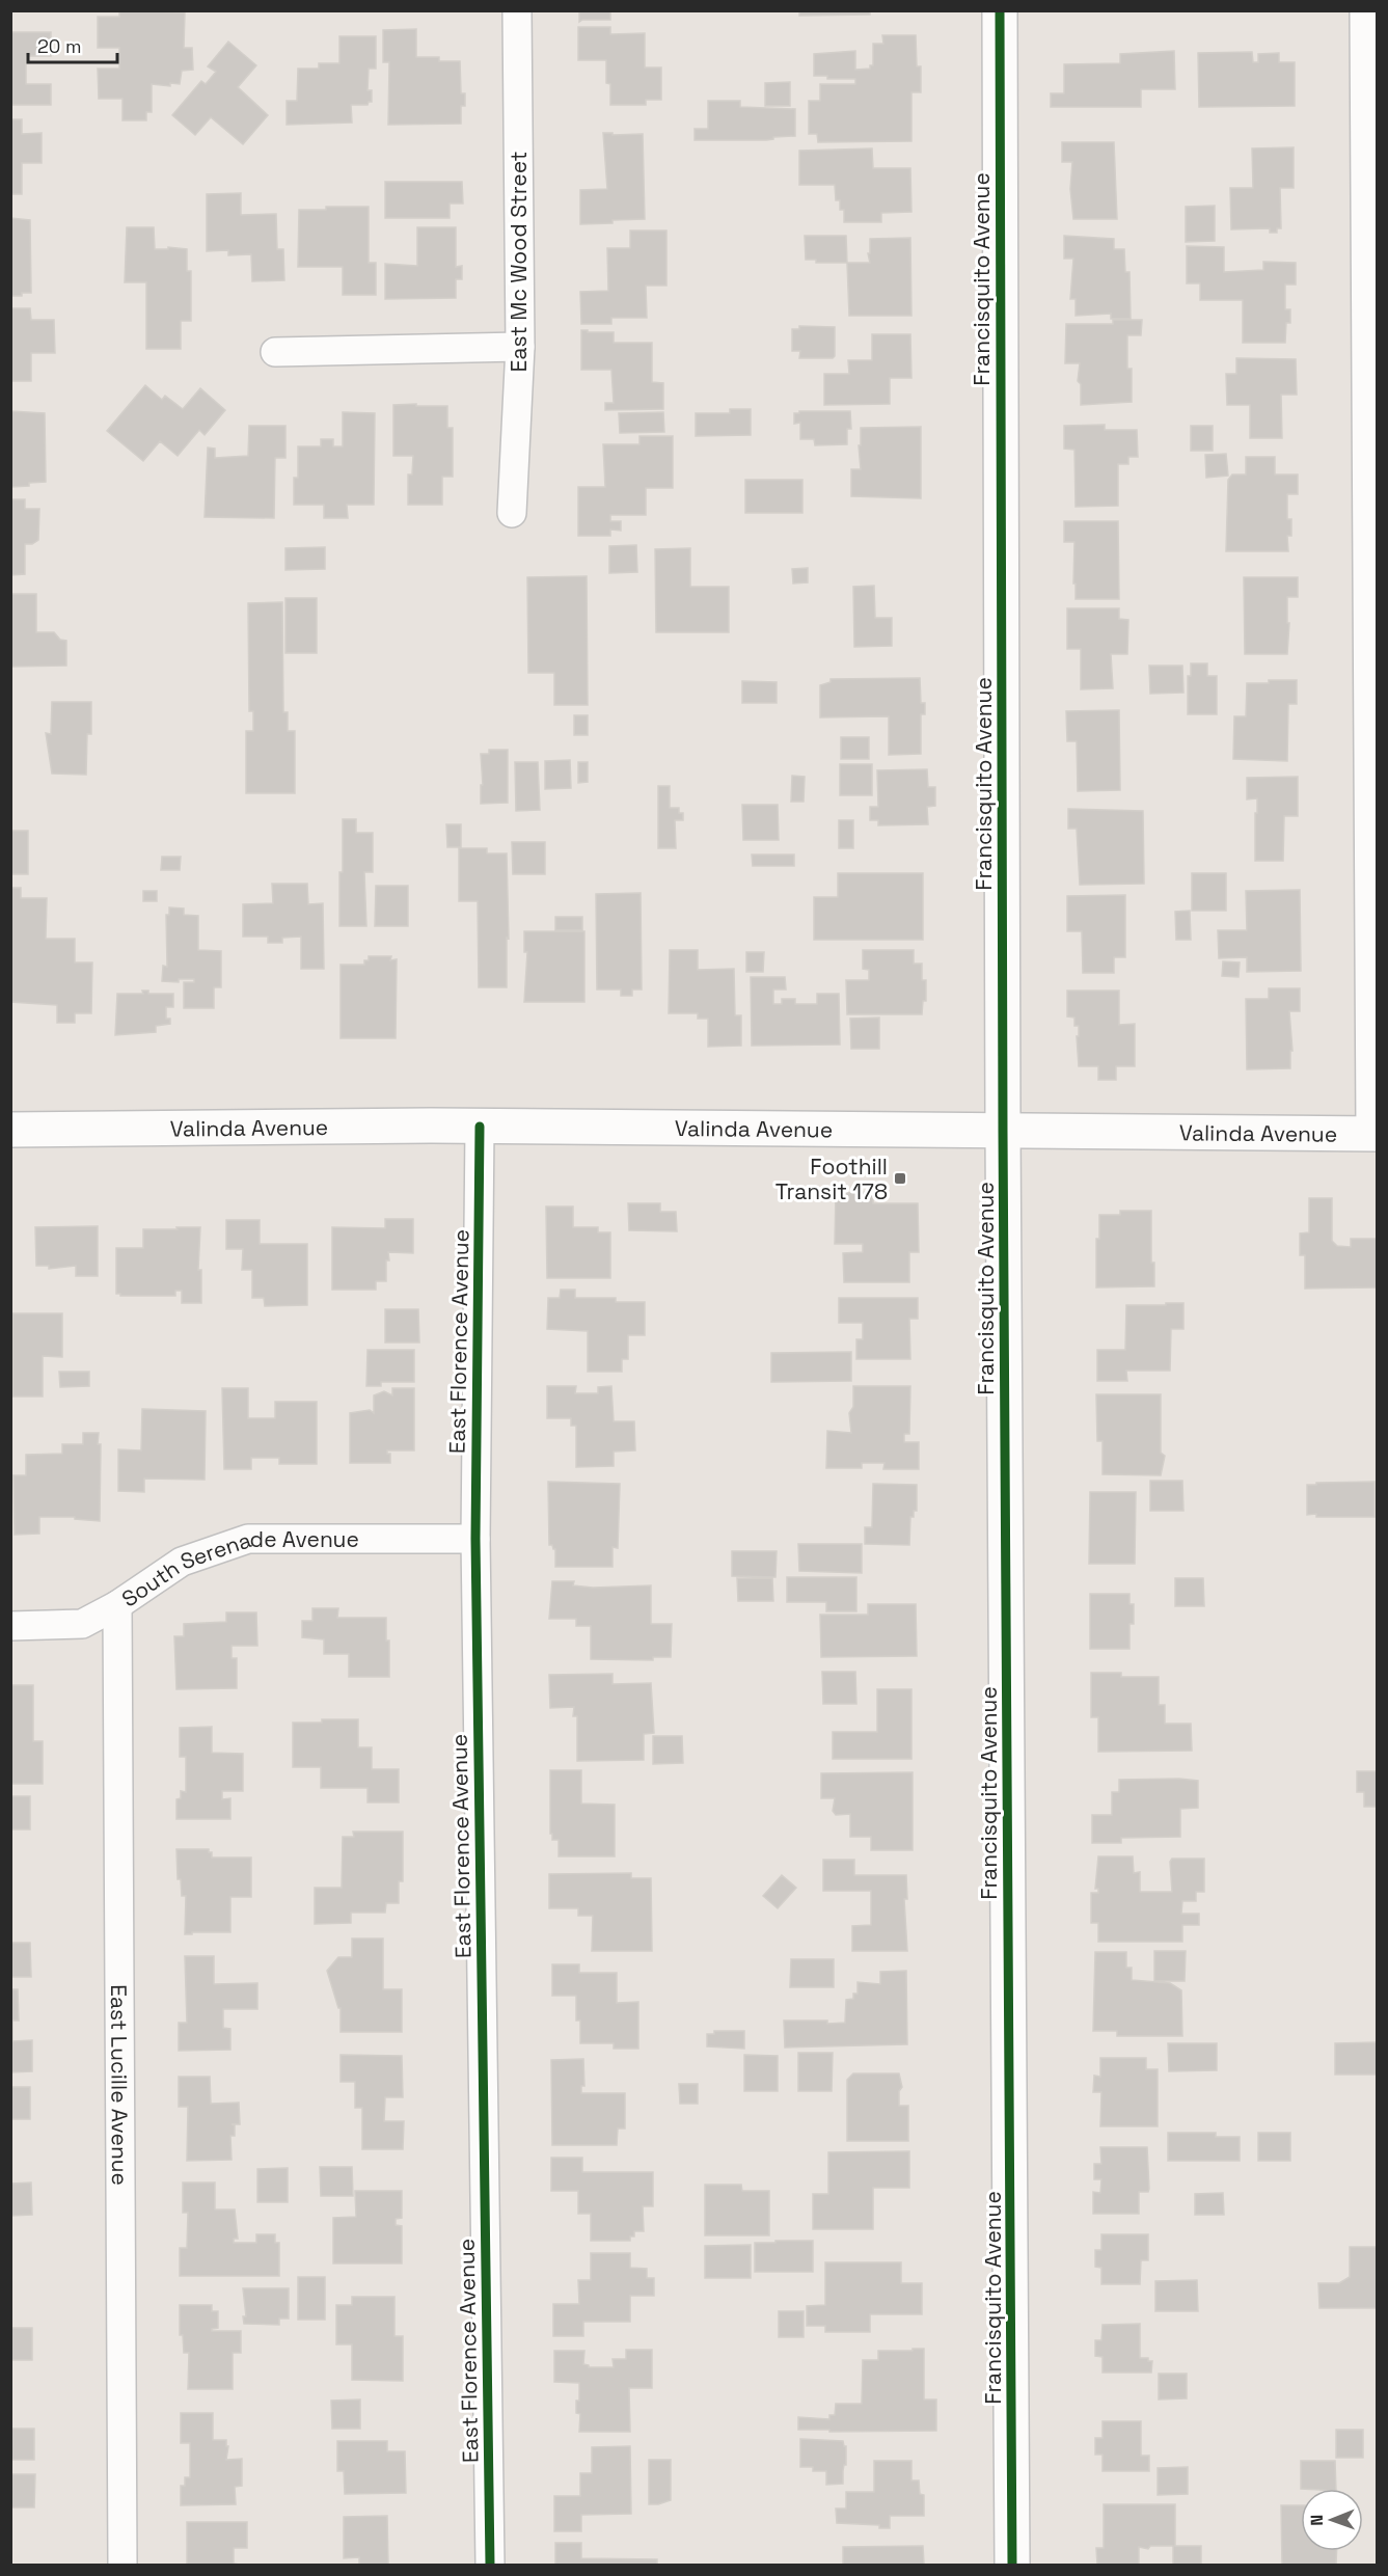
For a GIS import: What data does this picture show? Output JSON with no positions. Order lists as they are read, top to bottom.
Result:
{
  "streets": {
    "street": [
      "East Mc Wood Street",
      "Francisquito Avenue",
      "Valinda Avenue",
      "East Florence Avenue",
      "South Serenade Avenue",
      "East Lucille Avenue"
    ]
  },
  "crossings": [
    ["Francisquito Avenue", "Valinda Avenue"],
    ["Valinda Avenue", "East Florence Avenue"],
    ["East Florence Avenue", "South Serenade Avenue"],
    ["South Serenade Avenue", "East Lucille Avenue"]
  ],
  "places": {
    "transit": ["Foothill Transit 178"]
  },
  "scale_bar": "20 m",
  "north": "left"
}
